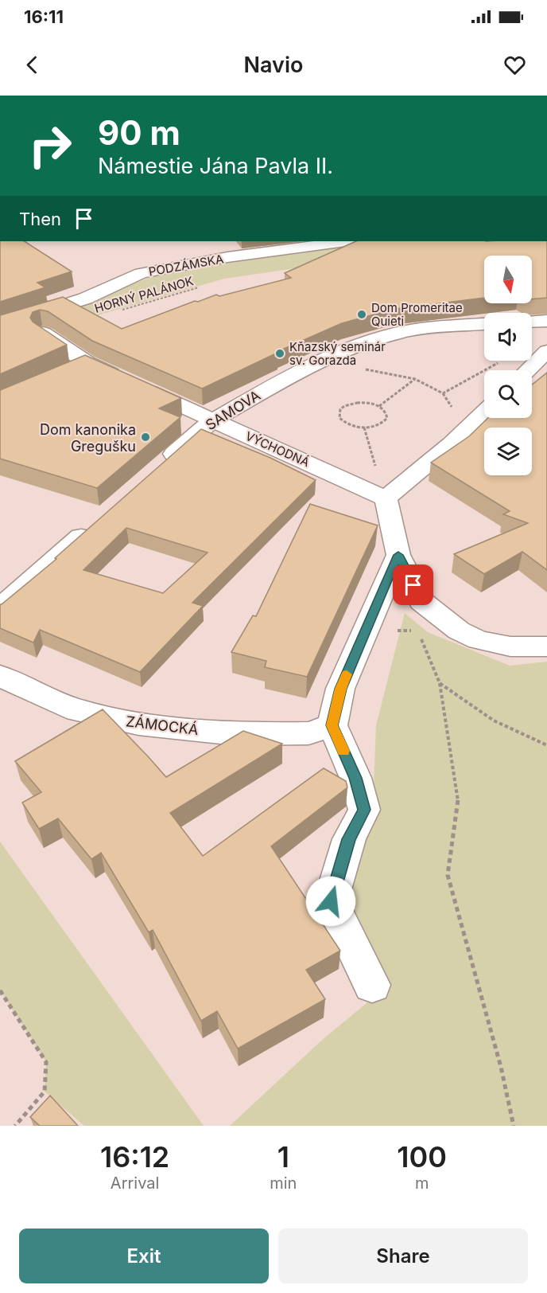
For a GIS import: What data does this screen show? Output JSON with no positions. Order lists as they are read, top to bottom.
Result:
{
  "streets": {
    "street": [
      "PODZÁMSKA",
      "SAMOVA",
      "VÝCHODNÁ",
      "ZÁMOCKÁ"
    ],
    "path": ["HORNÝ PALÁNOK"]
  },
  "crossings": [
    ["SAMOVA", "VÝCHODNÁ"]
  ],
  "places": ["Dom Promeritae Quieti", "Kňazský seminár sv. Gorazda", "Dom kanonika Gregušku"],
  "north": "bottom",
  "page": {
    "status": "16:11",
    "header": "Navio",
    "turn": ["90 m", "Námestie Jána Pavla II."],
    "then": "Then",
    "eta": [
      "16:12",
      "Arrival",
      "1",
      "min",
      "100",
      "m"
    ],
    "buttons": ["Exit", "Share"]
  }
}
